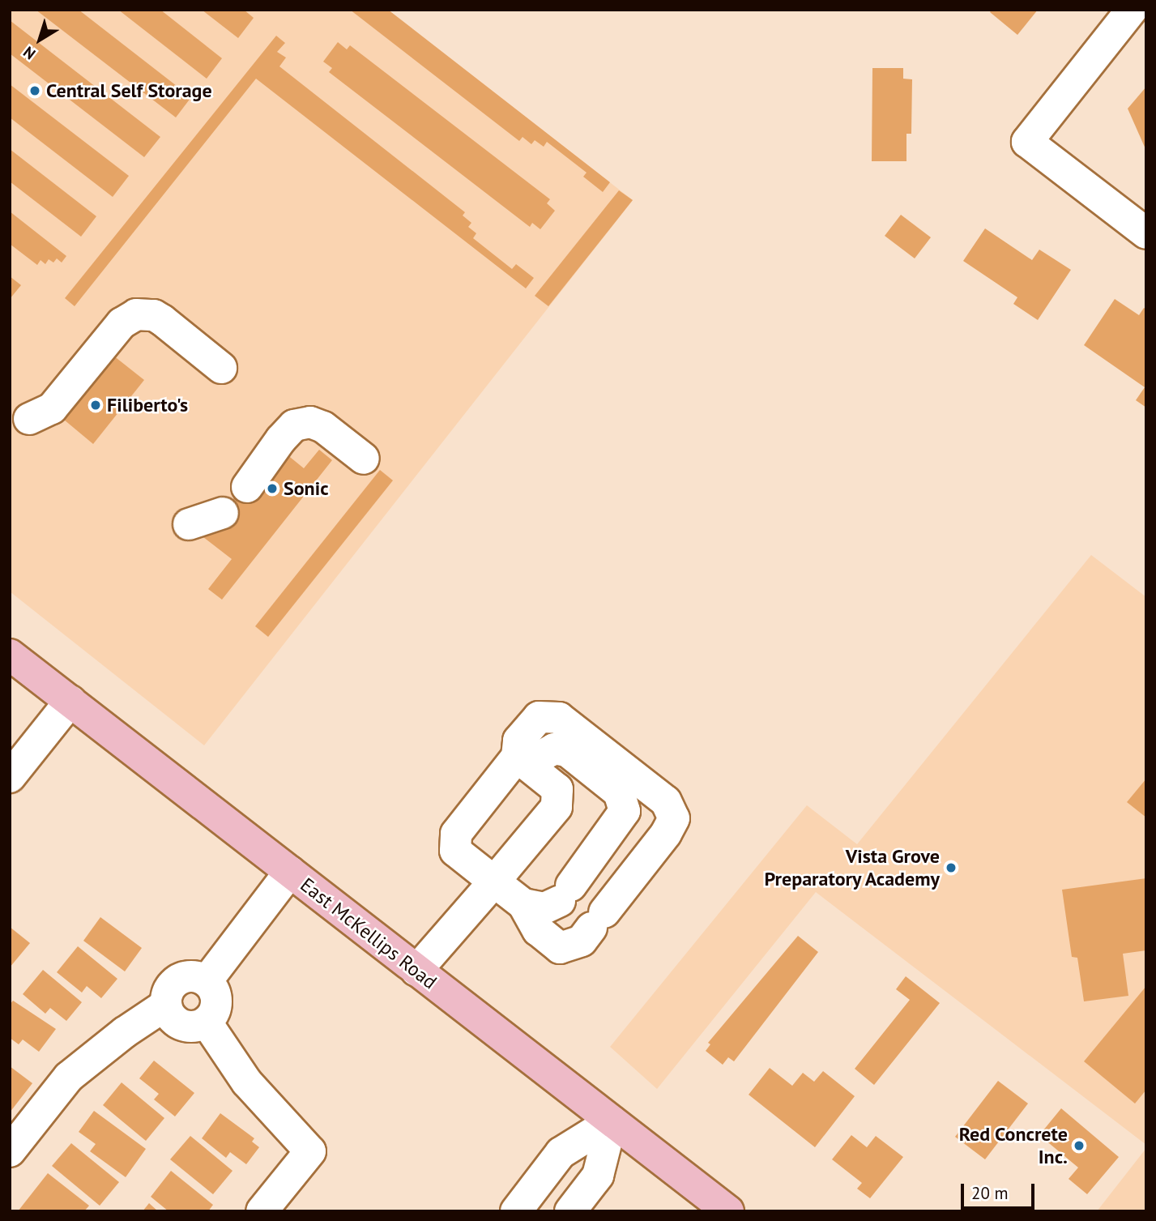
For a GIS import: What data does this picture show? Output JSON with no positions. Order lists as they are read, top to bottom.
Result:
{
  "streets": {
    "main road": ["East McKellips Road"]
  },
  "places": [
    "Central Self Storage",
    "Filiberto's",
    "Sonic",
    "Vista Grove Preparatory Academy",
    "Red Concrete Inc."
  ],
  "scale_bar": "20 m",
  "north": "bottom left"
}
